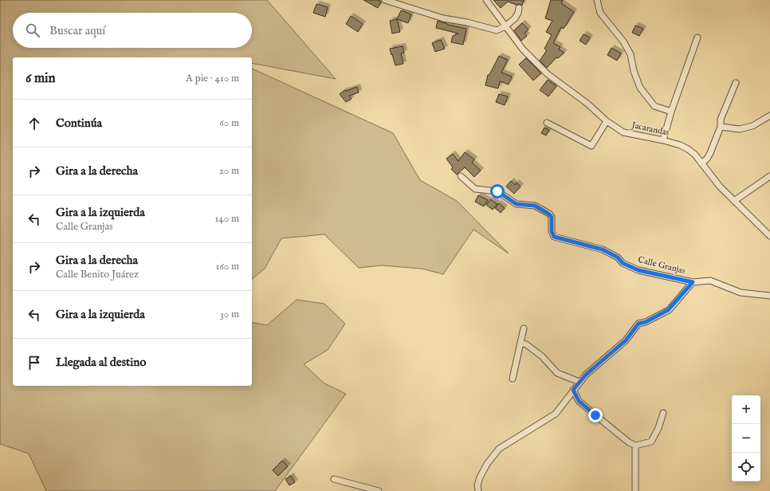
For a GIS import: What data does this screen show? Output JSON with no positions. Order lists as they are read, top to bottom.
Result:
{
  "streets": {
    "street": ["Jacarandas", "Calle Granjas"]
  },
  "page": {
    "search": "Buscar aquí",
    "heading": ["6 min", "A pie · 410 m"],
    "list": [
      ["Continúa", "60 m"],
      ["Gira a la derecha", "20 m"],
      ["Gira a la izquierda", "Calle Granjas", "140 m"],
      ["Gira a la derecha", "Calle Benito Juárez", "160 m"],
      ["Gira a la izquierda", "30 m"],
      "Llegada al destino"
    ],
    "map_buttons": ["+", "−"]
  }
}
